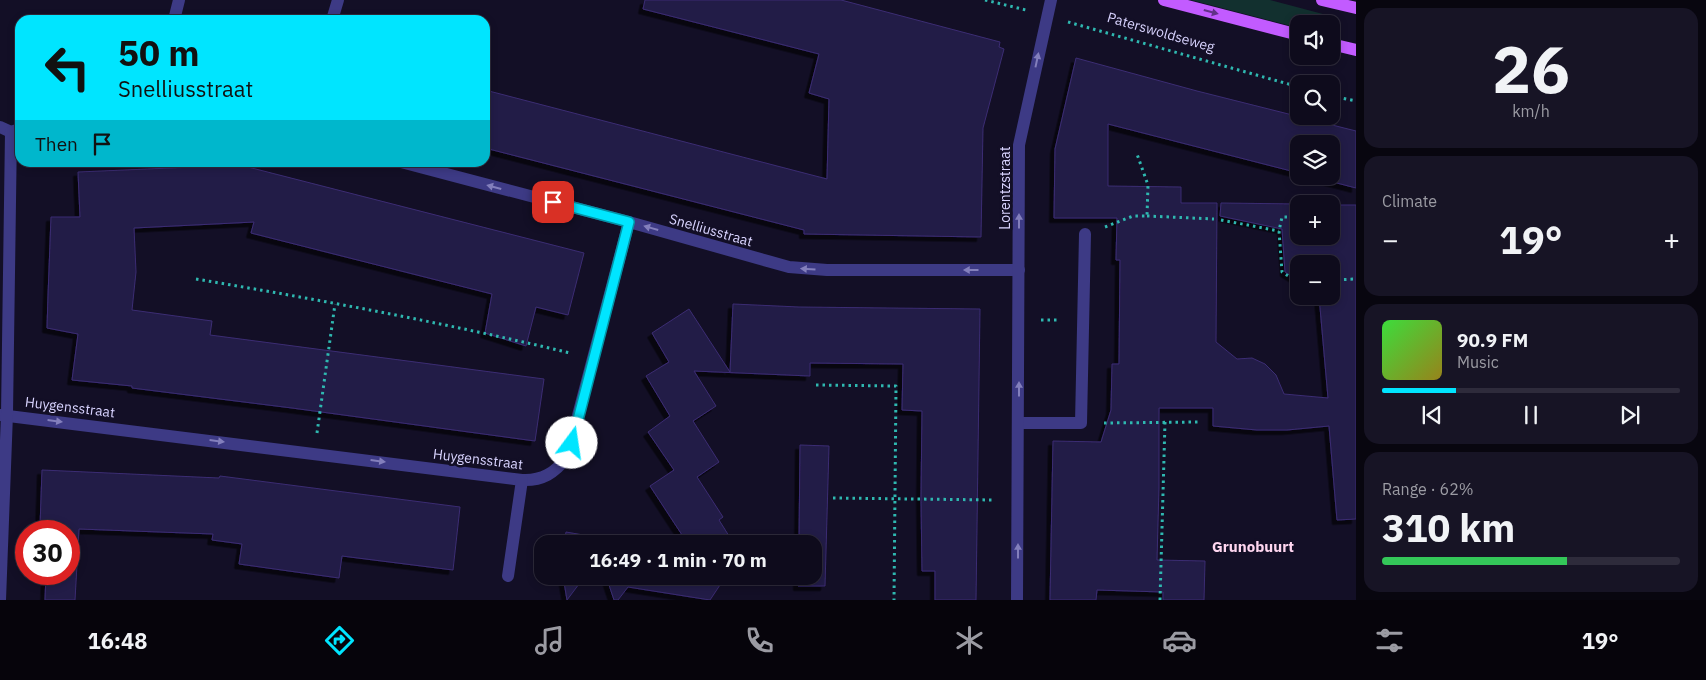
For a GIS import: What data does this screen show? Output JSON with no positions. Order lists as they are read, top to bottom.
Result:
{
  "streets": {
    "street": ["Lorentzstraat", "Snelliusstraat", "Huygensstraat"],
    "path": ["Paterswoldseweg"]
  },
  "crossings": [
    ["Paterswoldseweg", "Lorentzstraat"],
    ["Lorentzstraat", "Snelliusstraat"],
    ["Snelliusstraat", "Huygensstraat"]
  ],
  "one_way": ["Lorentzstraat", "Snelliusstraat", "Huygensstraat"],
  "districts": ["Grunobuurt"],
  "page": {
    "tile": [
      ["26", "km/h"],
      "Climate",
      ["Range · 62%", "310 km"]
    ],
    "map_buttons": ["+", "−"],
    "turn": ["50 m", "Snelliusstraat"],
    "then": "Then",
    "heat": ["−", "19°", "+"],
    "song": ["90.9 FM", "Music"],
    "limit": "30",
    "trip": "16:49 · 1 min · 70 m",
    "tabs": ["16:48", "19°"]
  }
}
